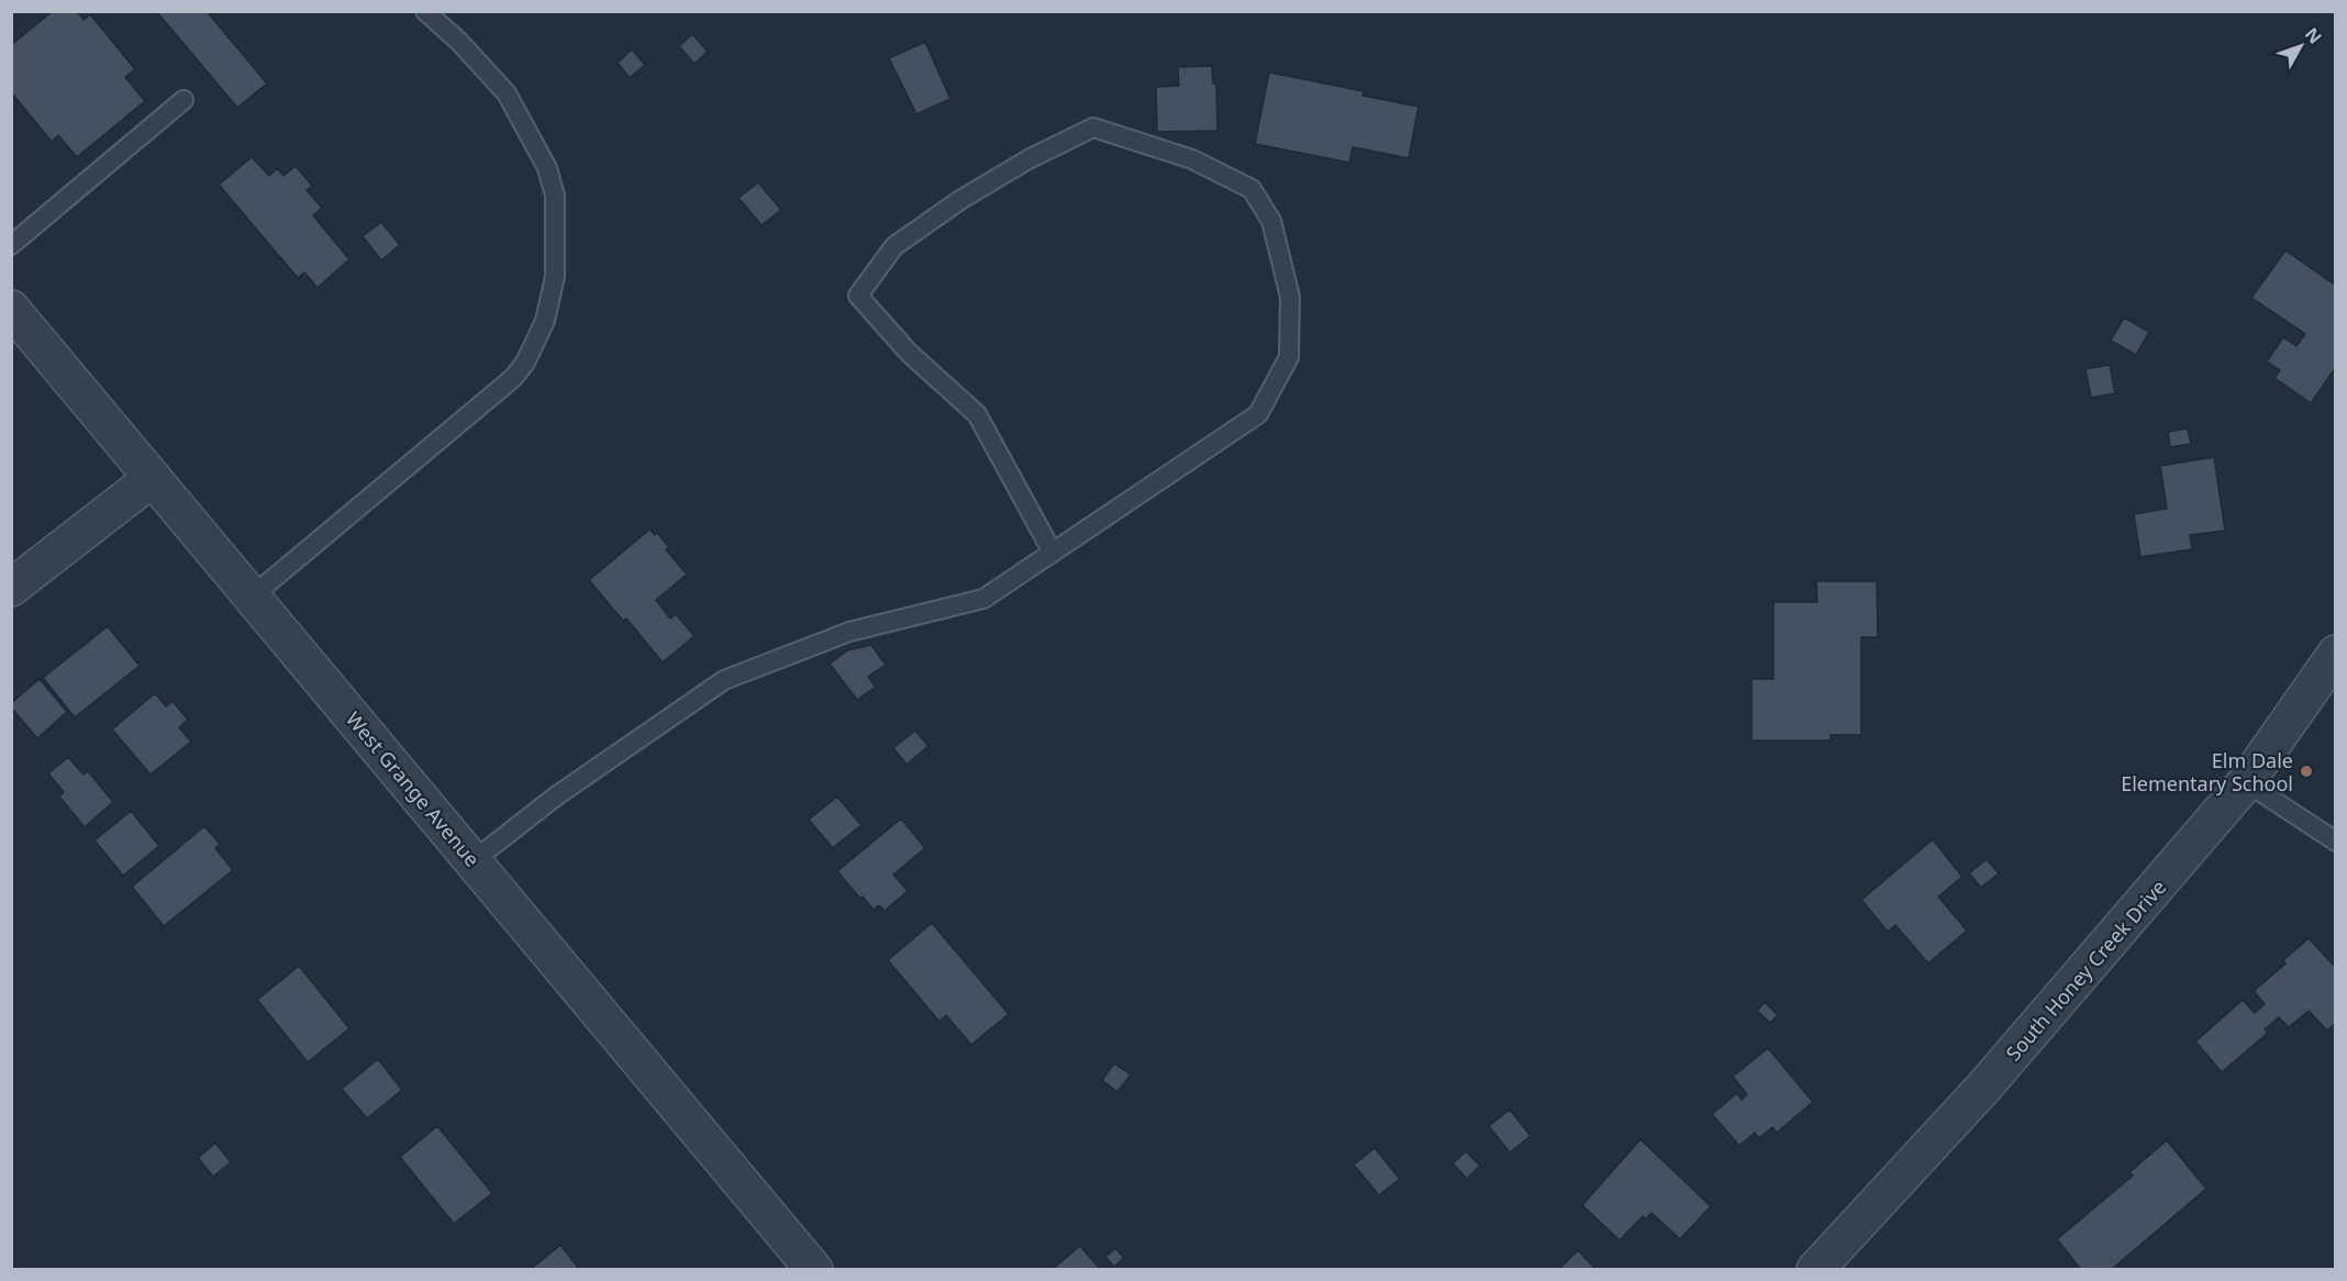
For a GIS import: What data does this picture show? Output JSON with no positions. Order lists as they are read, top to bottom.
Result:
{
  "streets": {
    "street": ["West Grange Avenue", "South Honey Creek Drive"]
  },
  "places": ["Elm Dale Elementary School"],
  "north": "top right"
}
